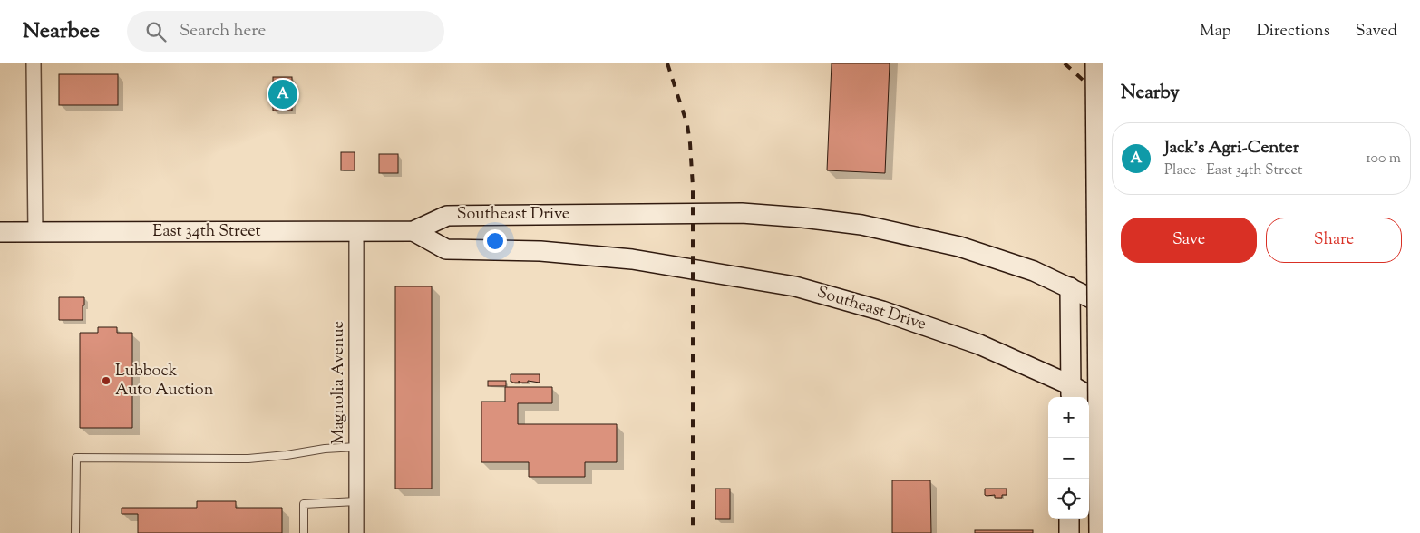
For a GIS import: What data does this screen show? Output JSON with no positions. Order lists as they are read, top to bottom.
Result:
{
  "streets": {
    "main road": ["Southeast Drive", "East 34th Street"],
    "street": ["Magnolia Avenue"]
  },
  "crossings": [
    ["Southeast Drive", "East 34th Street"],
    ["East 34th Street", "Magnolia Avenue"]
  ],
  "places": ["Lubbock Auto Auction"],
  "page": {
    "header": "Nearbee",
    "search": "Search here",
    "nav": ["Map", "Directions", "Saved"],
    "heading": "Nearby",
    "pins": "A",
    "list": [
      {
        "mark": "A",
        "name": "Jack's Agri-Center",
        "note": "Place · East 34th Street",
        "value": "100 m"
      }
    ],
    "buttons": ["Save", "Share"],
    "map_buttons": ["+", "−"]
  }
}
